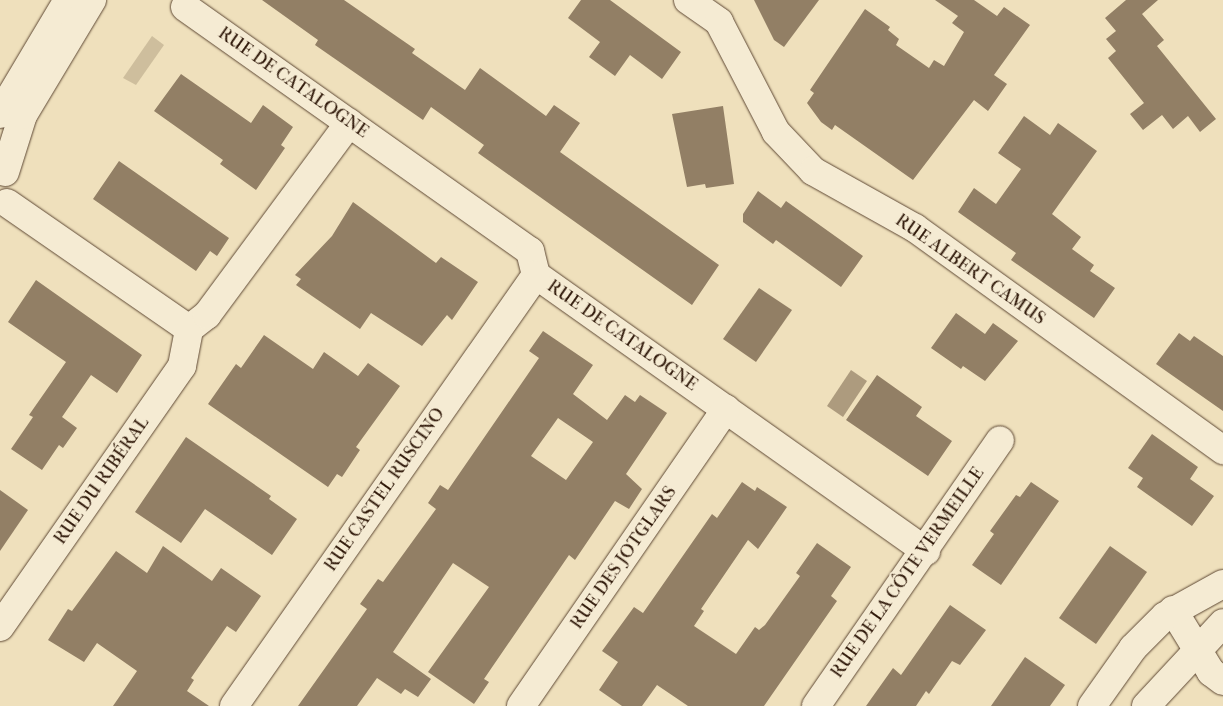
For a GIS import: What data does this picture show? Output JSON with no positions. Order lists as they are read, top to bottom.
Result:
{
  "streets": {
    "street": [
      "RUE DE CATALOGNE",
      "RUE ALBERT CAMUS",
      "RUE DU RIBÉRAL",
      "RUE CASTEL RUSCINO",
      "RUE DES JOTGLARS",
      "RUE DE LA CÔTE VERMEILLE"
    ]
  },
  "crossings": [
    ["RUE DE CATALOGNE", "RUE CASTEL RUSCINO"],
    ["RUE DE CATALOGNE", "RUE DES JOTGLARS"],
    ["RUE DE CATALOGNE", "RUE DE LA CÔTE VERMEILLE"]
  ]
}
